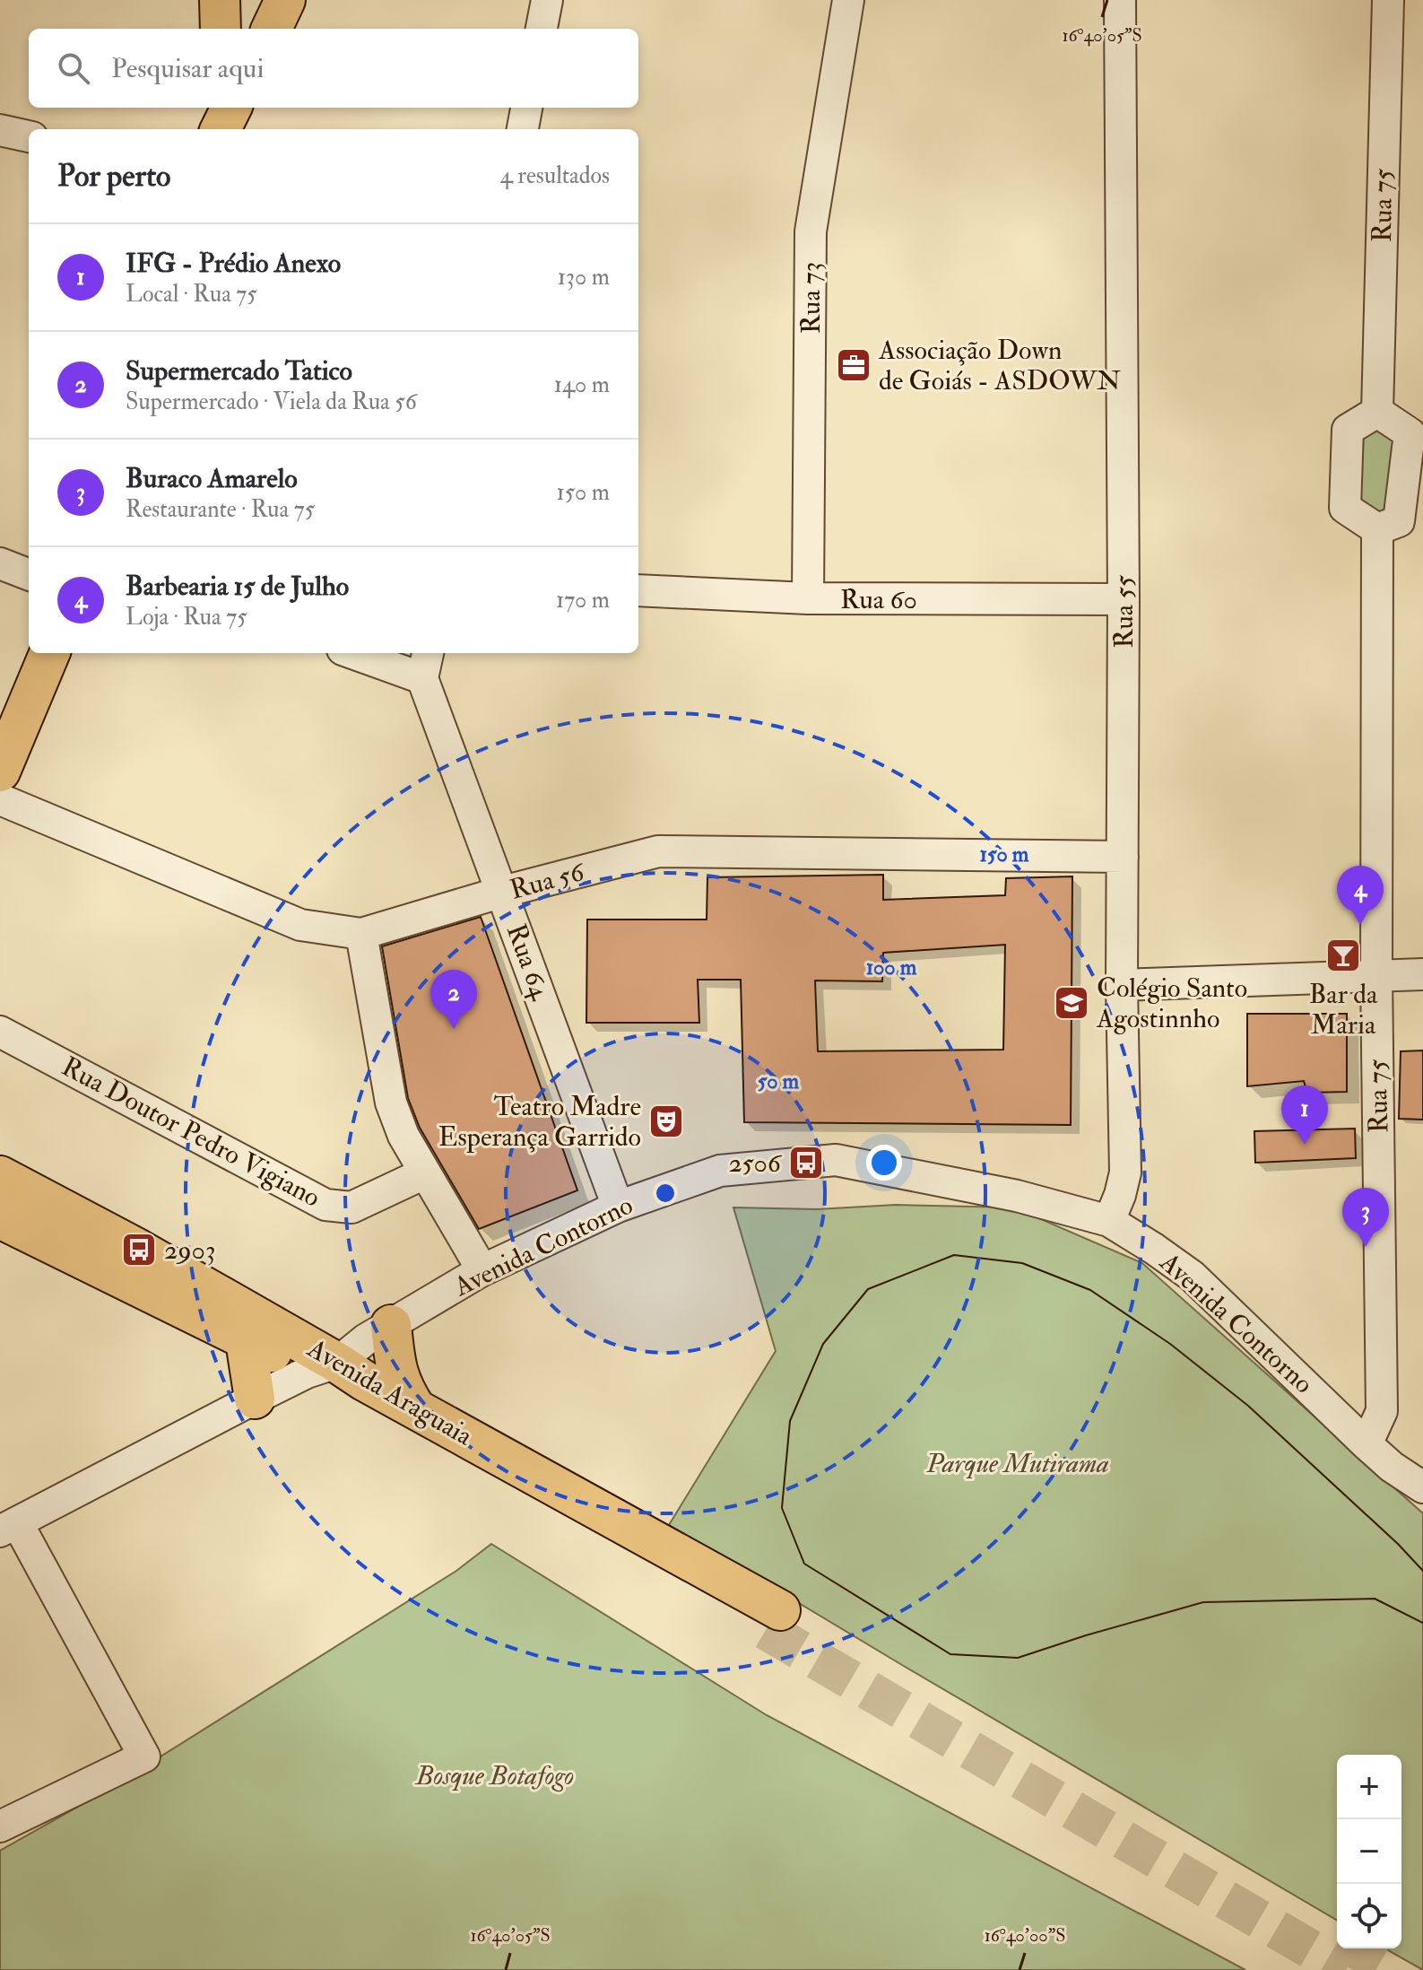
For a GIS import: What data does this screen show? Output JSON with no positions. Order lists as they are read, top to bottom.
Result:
{
  "streets": {
    "main road": ["Avenida Araguaia"],
    "street": [
      "Rua 75",
      "Rua 73",
      "Rua 60",
      "Rua 55",
      "Rua 56",
      "Rua 64",
      "Rua Doutor Pedro Vigiano",
      "Avenida Contorno"
    ]
  },
  "crossings": [
    ["Rua 75", "Avenida Contorno"],
    ["Rua 73", "Rua 60"],
    ["Rua 60", "Rua 55"],
    ["Rua 55", "Rua 56"],
    ["Rua 55", "Avenida Contorno"],
    ["Rua 56", "Rua 64"],
    ["Rua 64", "Avenida Contorno"],
    ["Avenida Contorno", "Avenida Araguaia"]
  ],
  "parks": ["Parque Mutirama", "Bosque Botafogo"],
  "places": {
    "office": ["Associação Down de Goiás - ASDOWN"],
    "bar": ["Bar da Maria"],
    "school or university": ["Colégio Santo Agostinnho"],
    "theatre": ["Teatro Madre Esperança Garrido"],
    "bus stop": ["2506", "2903"]
  },
  "page": {
    "search": "Pesquisar aqui",
    "heading": ["Por perto", "4 resultados"],
    "list": [
      {
        "mark": "1",
        "name": "IFG - Prédio Anexo",
        "note": "Local · Rua 75",
        "value": "130 m"
      },
      {
        "mark": "2",
        "name": "Supermercado Tatico",
        "note": "Supermercado · Viela da Rua 56",
        "value": "140 m"
      },
      {
        "mark": "3",
        "name": "Buraco Amarelo",
        "note": "Restaurante · Rua 75",
        "value": "150 m"
      },
      {
        "mark": "4",
        "name": "Barbearia 15 de Julho",
        "note": "Loja · Rua 75",
        "value": "170 m"
      }
    ],
    "pins": [
      "4",
      "2",
      "1",
      "3"
    ],
    "map_buttons": ["+", "−"]
  },
  "coordinates": ["16°40'05\"S", "16°40'00\"S"],
  "rings": ["150 m", "100 m", "50 m"]
}
